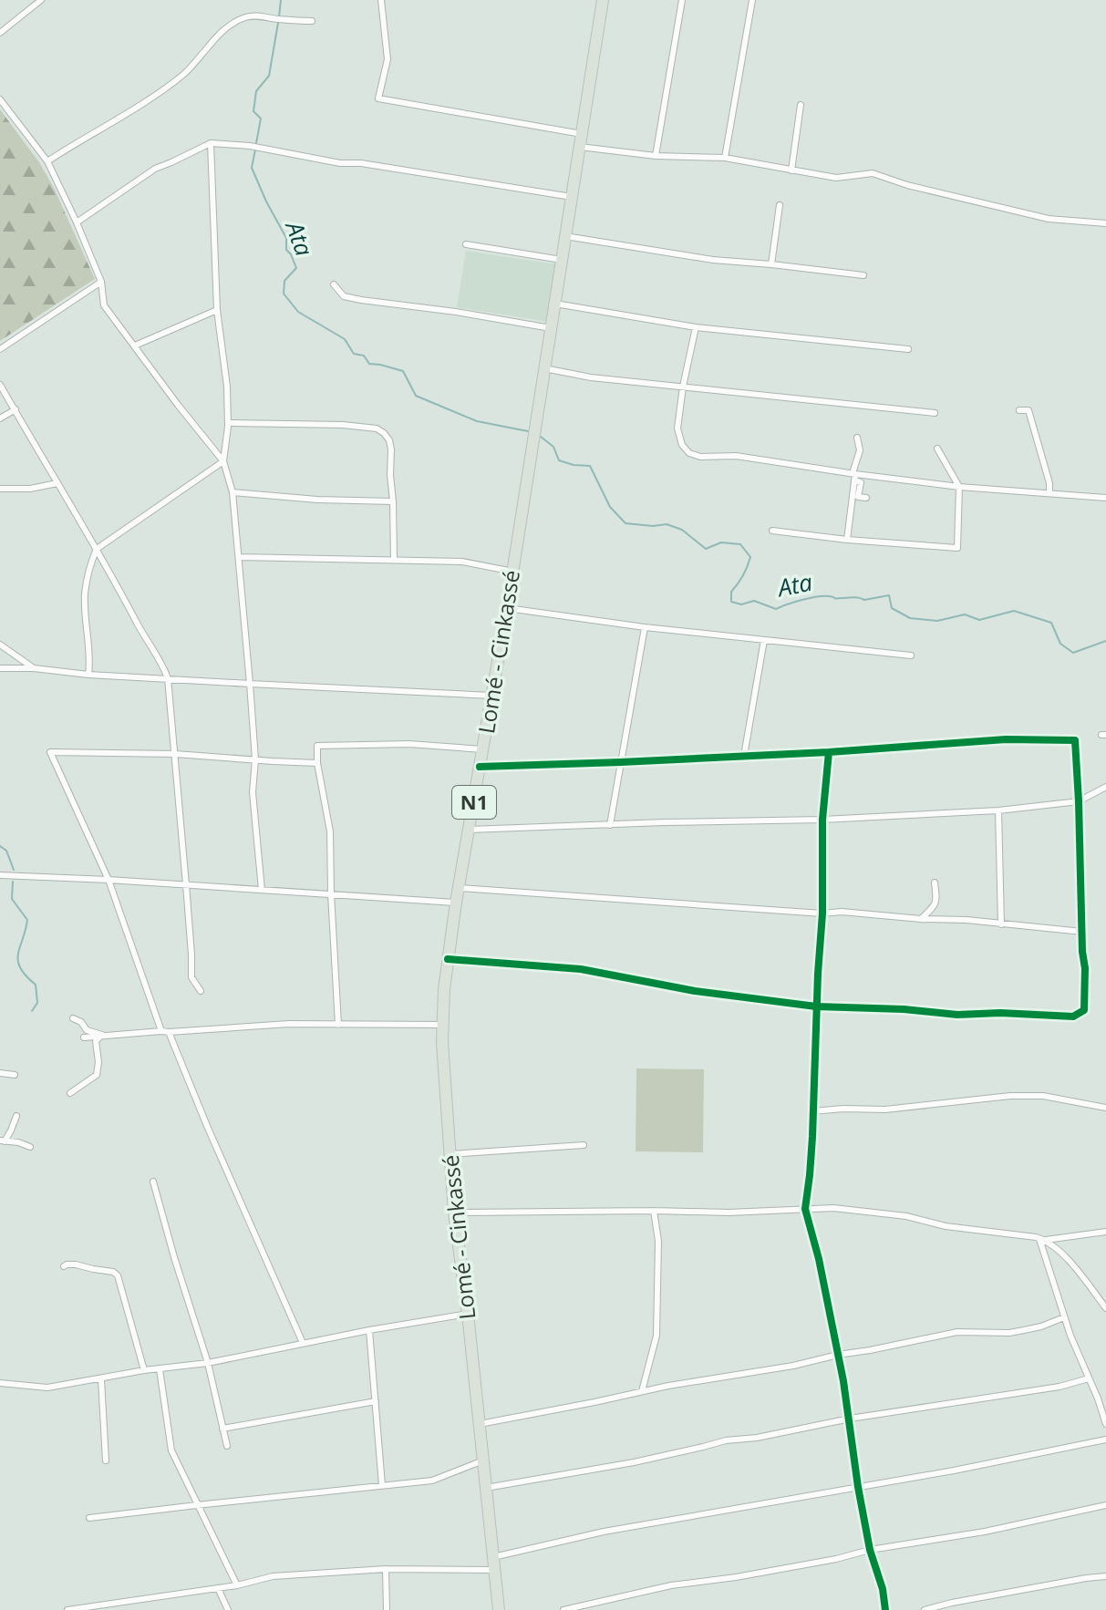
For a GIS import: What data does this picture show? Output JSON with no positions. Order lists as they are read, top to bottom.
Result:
{
  "streets": {
    "highway": ["Lomé - Cinkassé", "N1"]
  },
  "water": ["Ata"]
}
